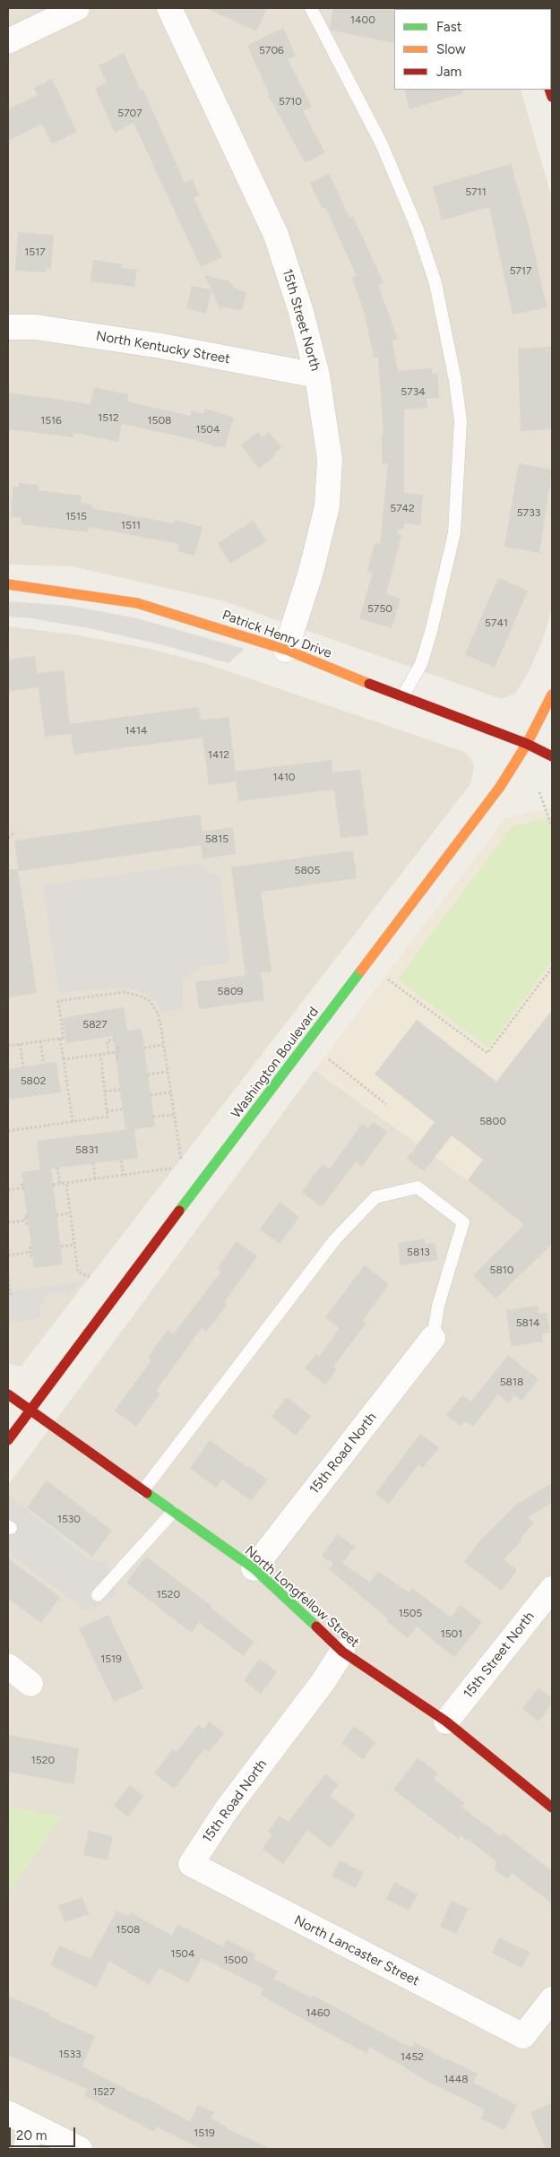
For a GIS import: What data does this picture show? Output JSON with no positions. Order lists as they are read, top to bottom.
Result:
{
  "streets": {
    "street": [
      "15th Street North",
      "North Kentucky Street",
      "Patrick Henry Drive",
      "Washington Boulevard",
      "15th Road North",
      "North Longfellow Street",
      "North Lancaster Street"
    ]
  },
  "crossings": [
    ["15th Street North", "North Kentucky Street"],
    ["15th Street North", "Patrick Henry Drive"],
    ["15th Street North", "North Longfellow Street"],
    ["Patrick Henry Drive", "Washington Boulevard"],
    ["Washington Boulevard", "North Longfellow Street"],
    ["15th Road North", "North Longfellow Street"],
    ["15th Road North", "North Lancaster Street"]
  ],
  "house_numbers": [
    "1400",
    "5706",
    "5710",
    "5707",
    "5711",
    "1517",
    "5717",
    "5734",
    "1512",
    "1516",
    "1508",
    "1504",
    "5742",
    "5733",
    "1515",
    "1511",
    "5750",
    "5741",
    "1414",
    "1412",
    "1410",
    "5815",
    "5805",
    "5809",
    "5827",
    "5802",
    "5800",
    "5831",
    "5813",
    "5810",
    "5814",
    "5818",
    "1530",
    "1520",
    "1505",
    "1501",
    "1519",
    "1520",
    "1508",
    "1504",
    "1500",
    "1460",
    "1533",
    "1452",
    "1448",
    "1527",
    "1519"
  ],
  "legend": ["Fast", "Slow", "Jam"],
  "scale_bar": "20 m"
}
